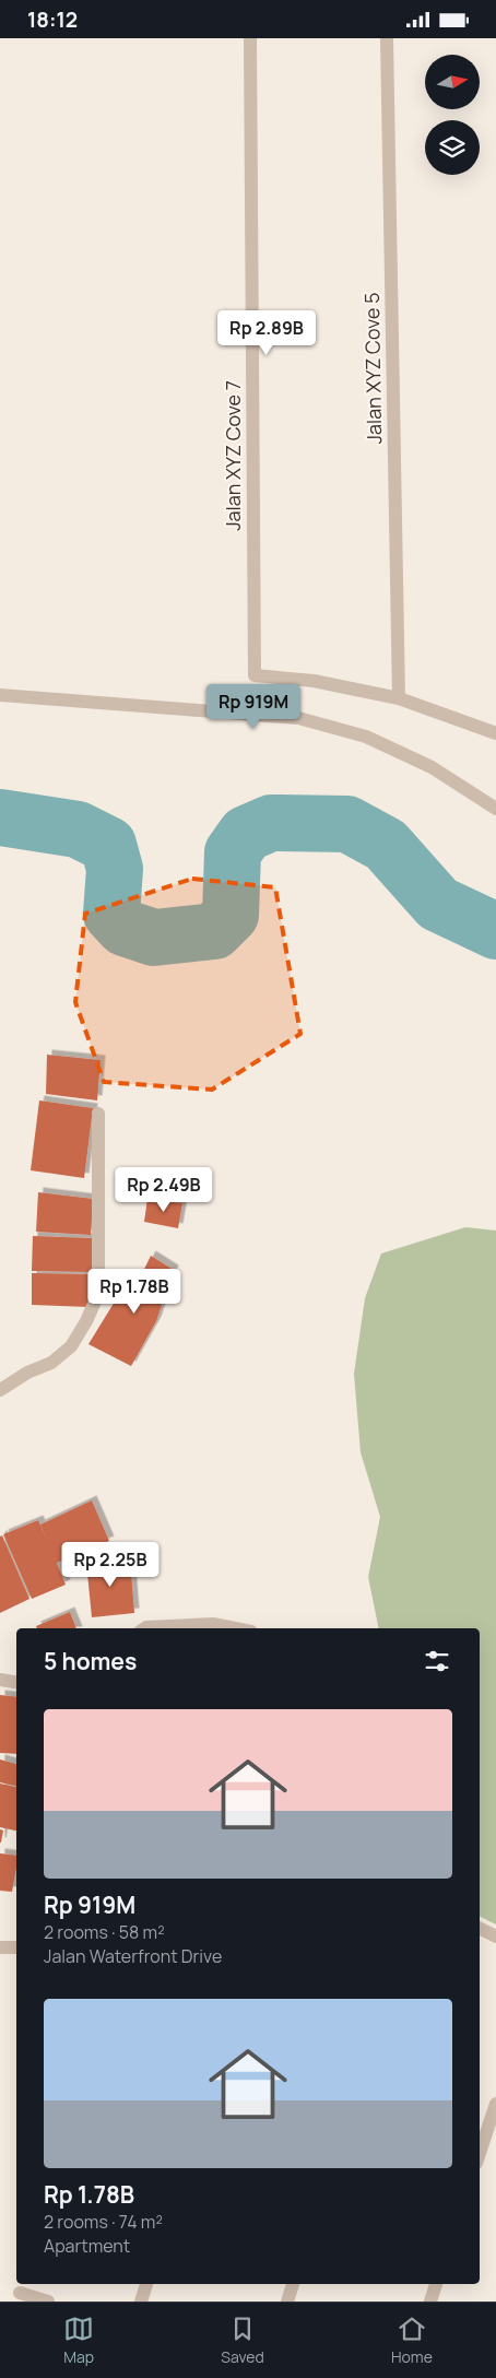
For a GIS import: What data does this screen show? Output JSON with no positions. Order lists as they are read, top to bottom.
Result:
{
  "streets": {
    "street": ["Jalan XYZ Cove 5", "Jalan XYZ Cove 7"]
  },
  "crossings": [
    ["Jalan XYZ Cove 5", "Jalan XYZ Cove 7"]
  ],
  "north": "right",
  "page": {
    "status": "18:12",
    "price": [
      "Rp 2.89B",
      "Rp 919M",
      "Rp 2.49B",
      "Rp 1.78B",
      "Rp 2.25B"
    ],
    "heading": "5 homes",
    "list": [
      {
        "name": "Rp 919M",
        "note": "2 rooms · 58 m² · Jalan Waterfront Drive"
      },
      {
        "name": "Rp 1.78B",
        "note": "2 rooms · 74 m² · Apartment"
      }
    ],
    "tabs": ["Map", "Saved", "Home"]
  }
}
